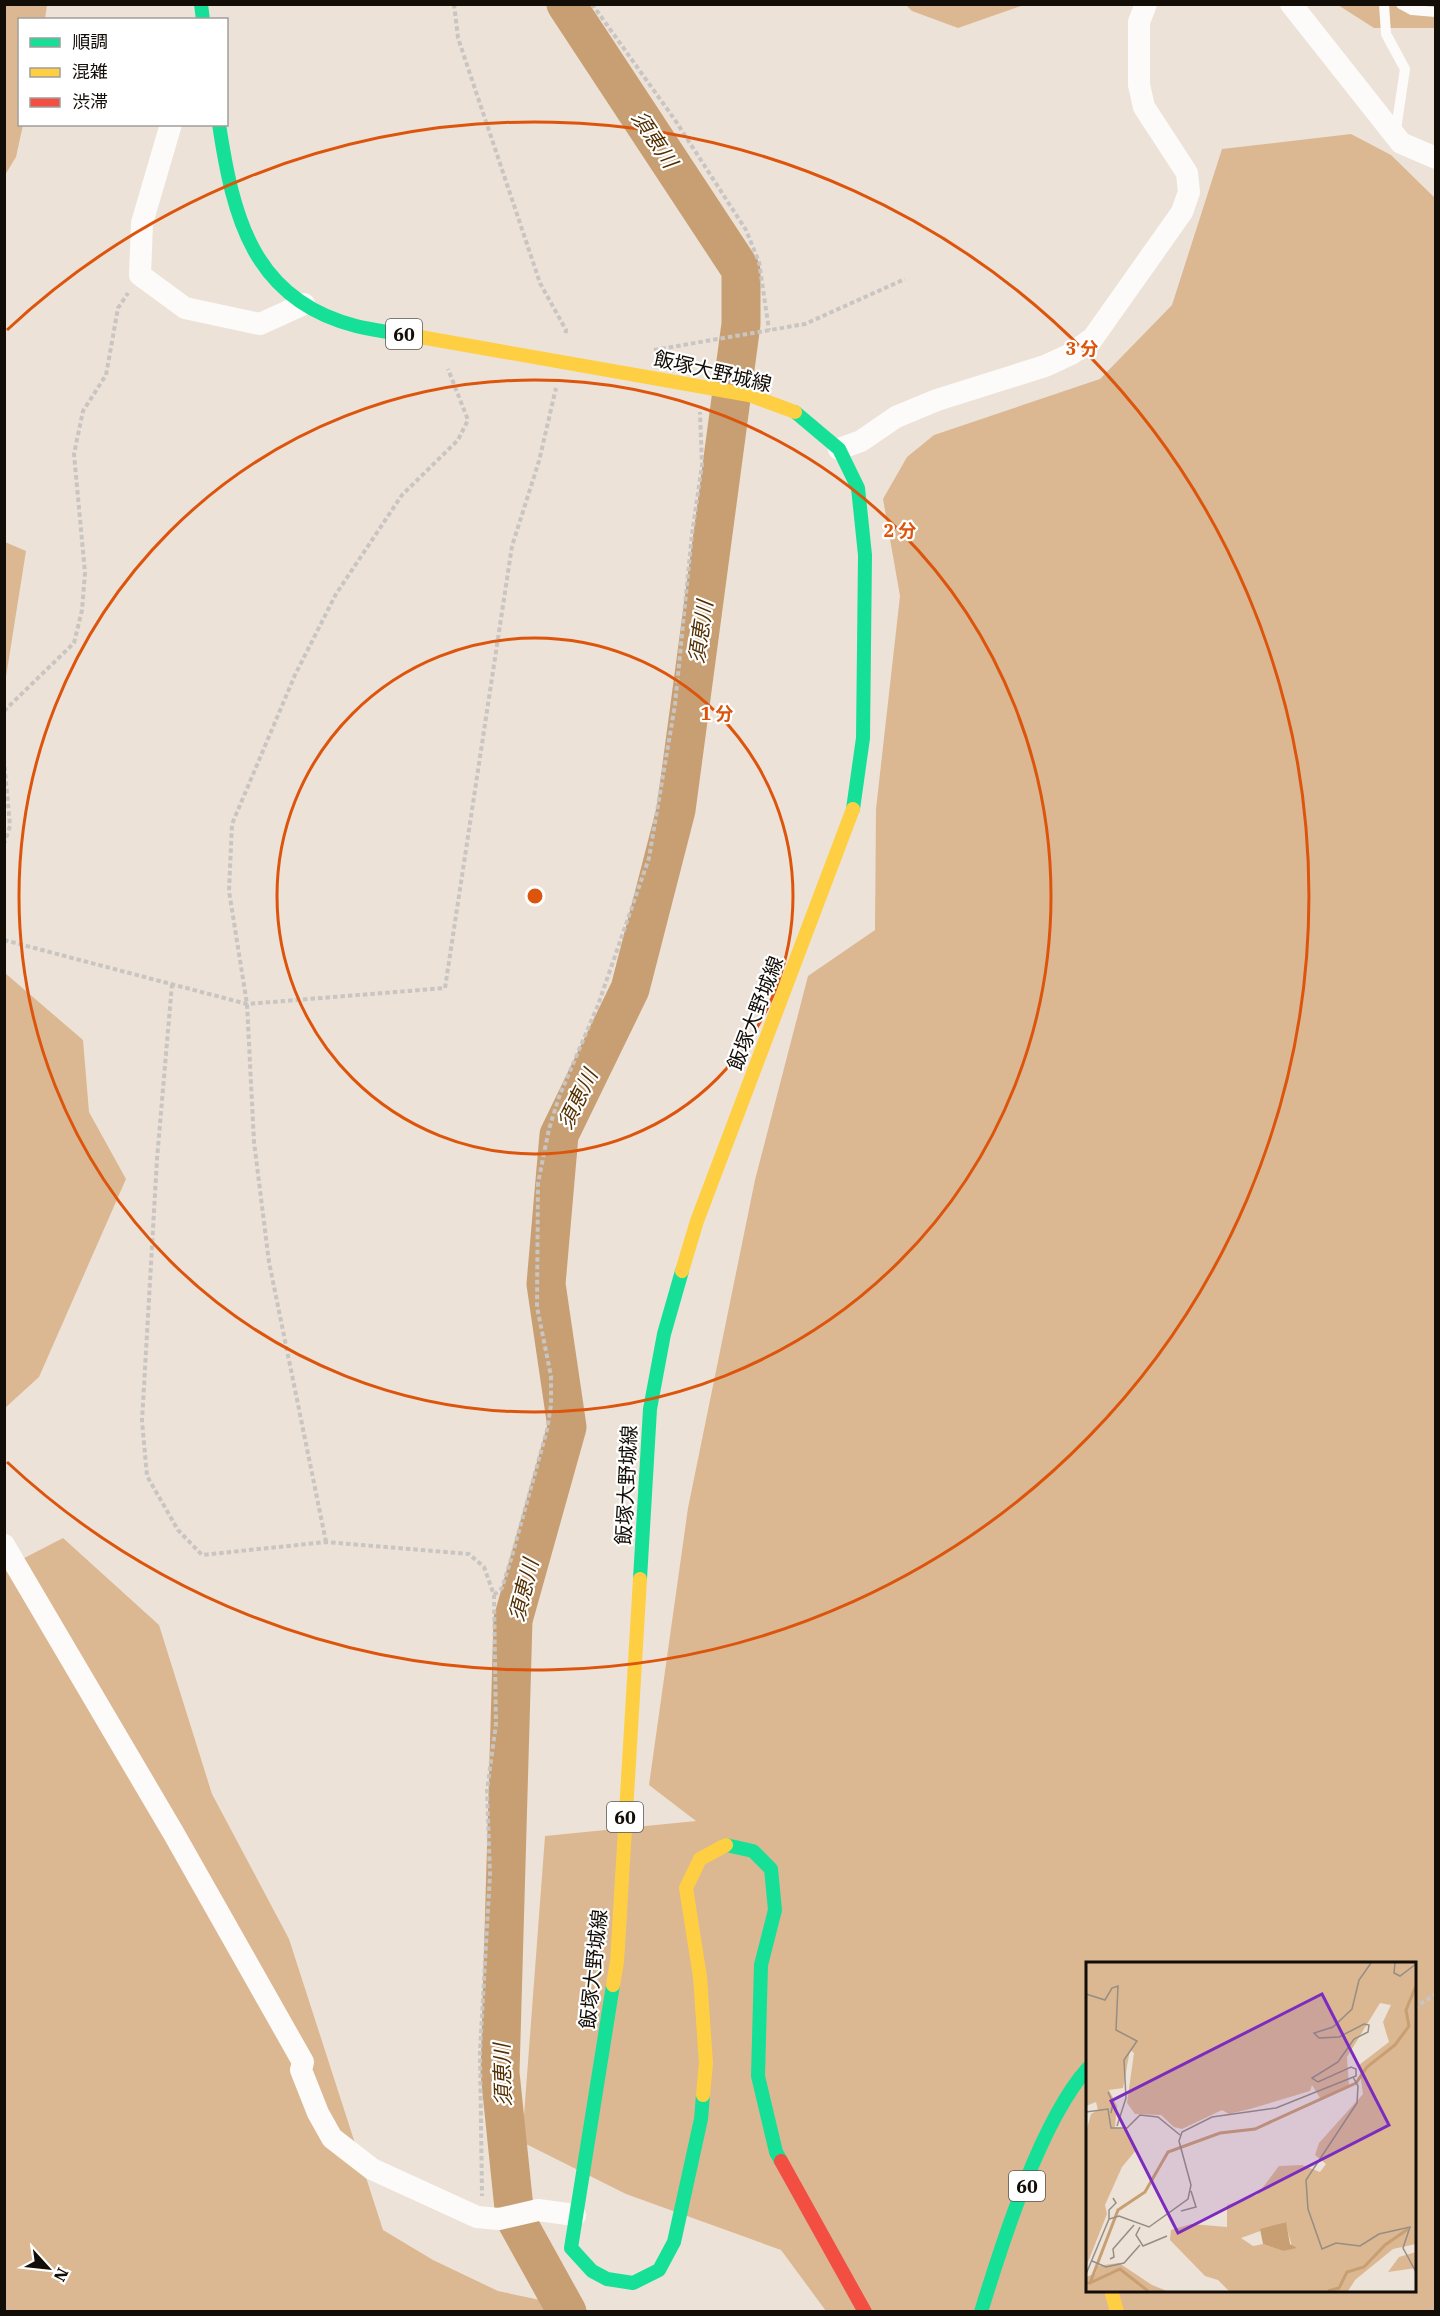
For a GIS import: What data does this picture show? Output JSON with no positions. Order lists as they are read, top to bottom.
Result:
{
  "streets": {
    "main road": ["60", "飯塚大野城線"]
  },
  "water": ["須恵川"],
  "legend": ["順調", "混雑", "渋滞"],
  "north": "bottom right",
  "rings": ["3 分", "2 分", "1 分"]
}
